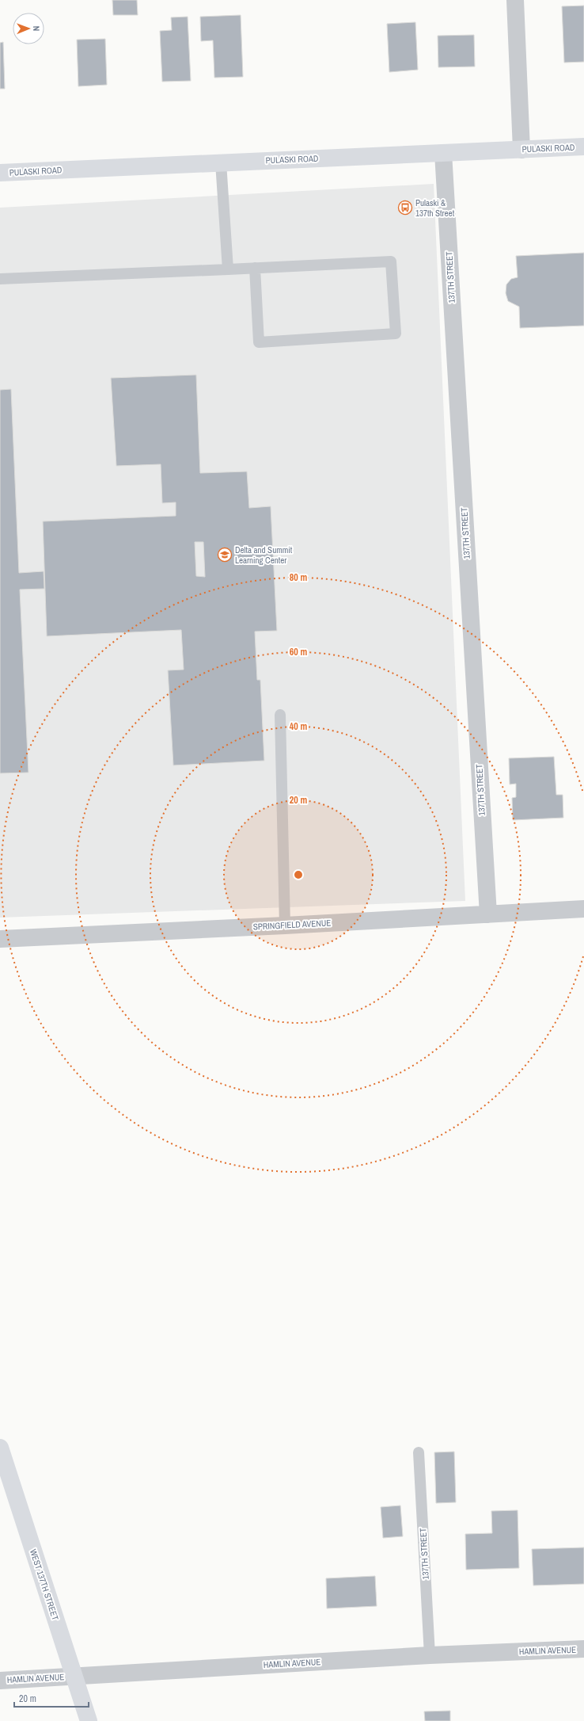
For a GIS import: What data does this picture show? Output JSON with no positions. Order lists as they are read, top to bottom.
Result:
{
  "streets": {
    "main road": ["PULASKI ROAD", "WEST 137TH STREET"],
    "street": ["137TH STREET", "SPRINGFIELD AVENUE", "HAMLIN AVENUE"]
  },
  "crossings": [
    ["PULASKI ROAD", "137TH STREET"],
    ["137TH STREET", "SPRINGFIELD AVENUE"],
    ["137TH STREET", "HAMLIN AVENUE"],
    ["WEST 137TH STREET", "HAMLIN AVENUE"]
  ],
  "places": {
    "bus stop": ["Pulaski & 137th Street"],
    "school or university": ["Delta and Summit Learning Center"]
  },
  "scale_bar": "20 m",
  "north": "right",
  "rings": [
    "80 m",
    "60 m",
    "40 m",
    "20 m"
  ]
}
